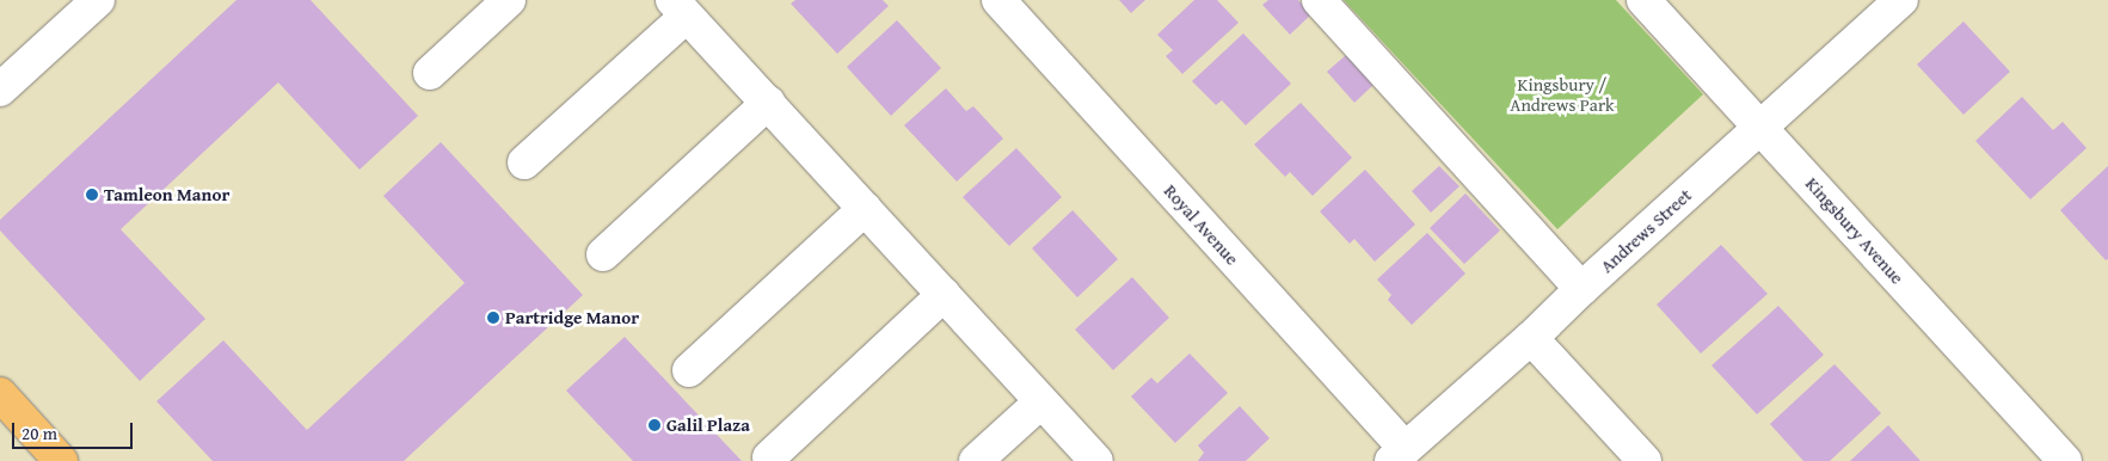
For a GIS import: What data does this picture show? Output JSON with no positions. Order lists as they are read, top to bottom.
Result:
{
  "streets": {
    "street": ["Royal Avenue", "Andrews Street", "Kingsbury Avenue"]
  },
  "crossings": [
    ["Royal Avenue", "Andrews Street"],
    ["Andrews Street", "Kingsbury Avenue"]
  ],
  "parks": ["Kingsbury / Andrews Park"],
  "places": ["Tamleon Manor", "Partridge Manor", "Galil Plaza"],
  "scale_bar": "20 m"
}
